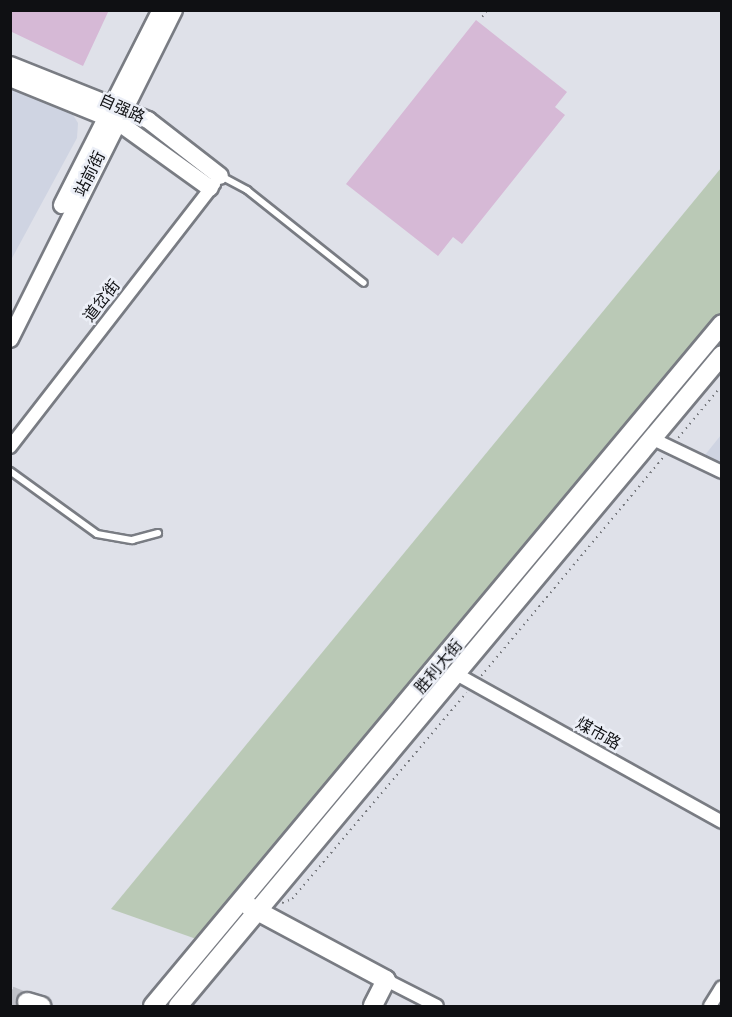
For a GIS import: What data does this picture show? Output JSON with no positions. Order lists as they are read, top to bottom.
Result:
{
  "streets": {
    "main road": ["自强路", "站前街", "胜利大街"],
    "street": ["道岔街", "煤市路"]
  },
  "crossings": [
    ["自强路", "站前街"],
    ["自强路", "道岔街"],
    ["胜利大街", "煤市路"]
  ]
}
